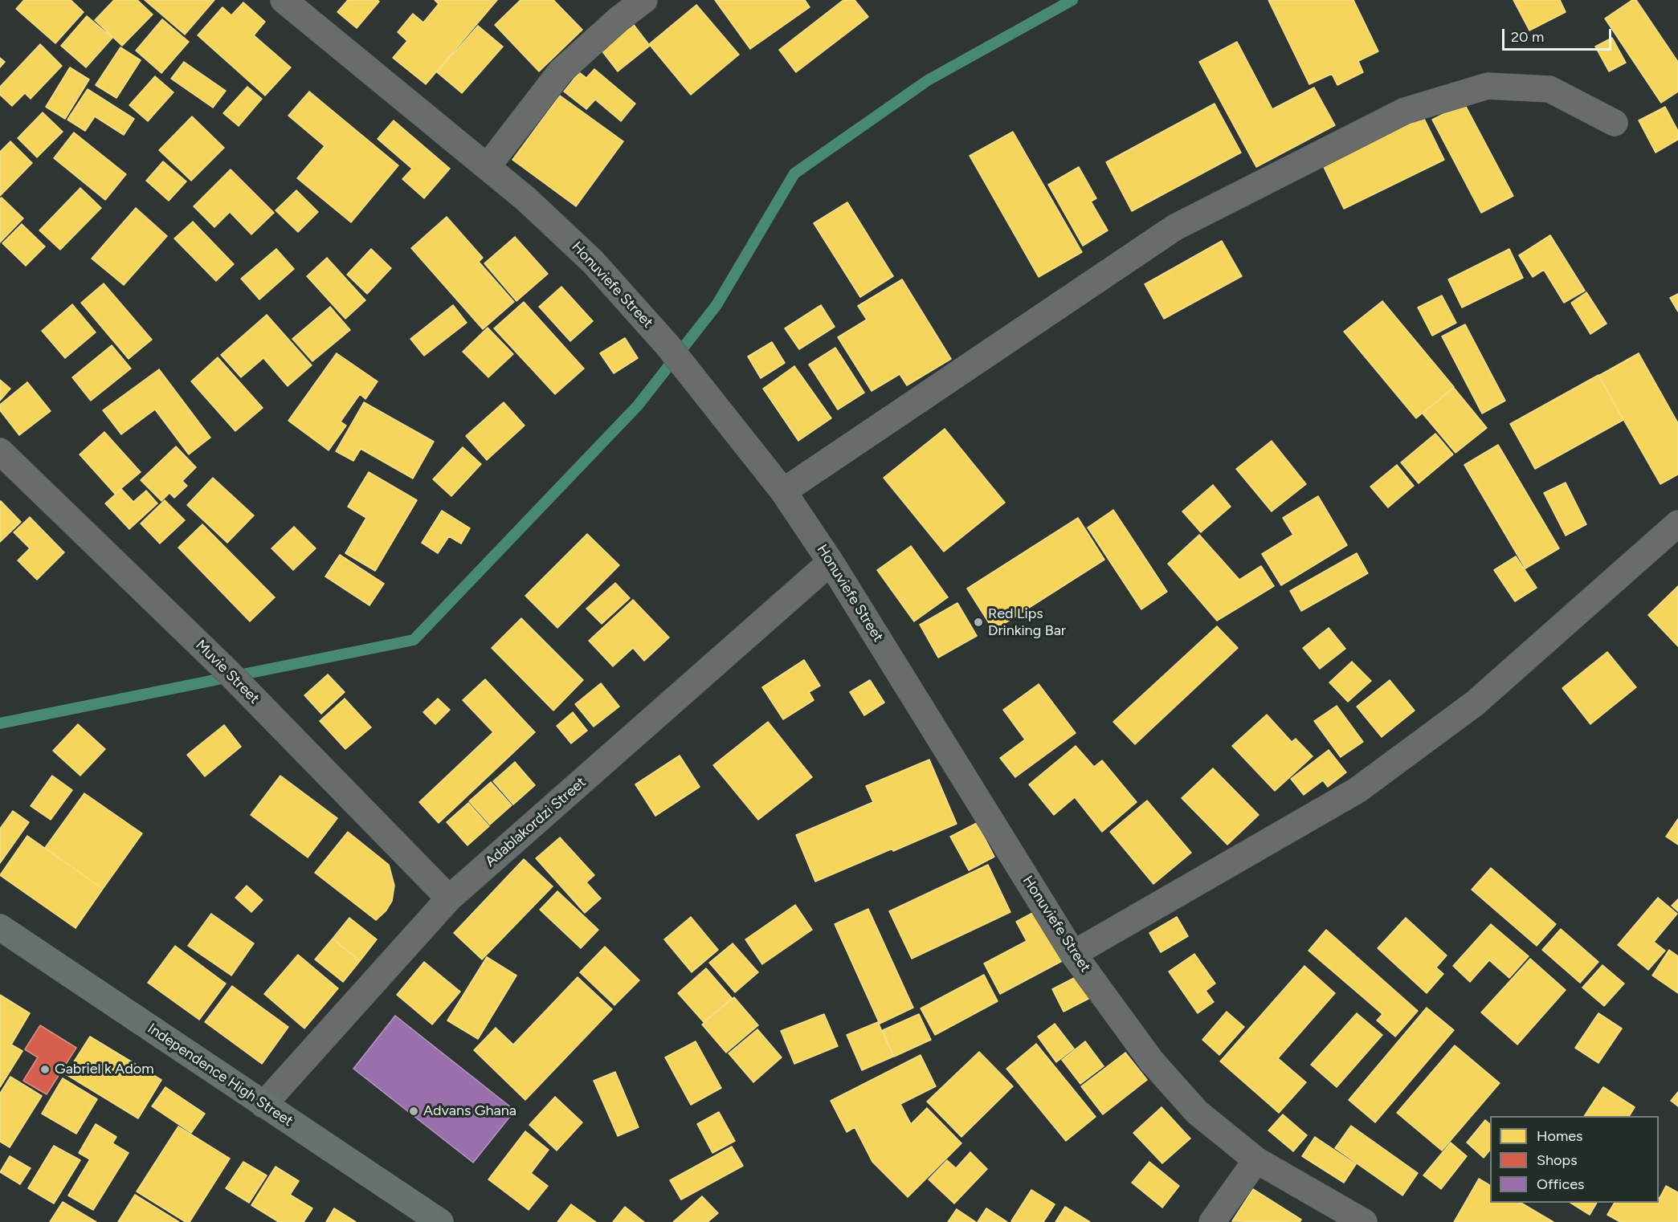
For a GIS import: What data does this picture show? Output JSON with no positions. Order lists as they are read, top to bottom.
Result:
{
  "streets": {
    "main road": ["Independence High Street"],
    "street": ["Honuviefe Street", "Muvie Street", "Adablakordzi Street"]
  },
  "crossings": [
    ["Honuviefe Street", "Adablakordzi Street"],
    ["Muvie Street", "Adablakordzi Street"],
    ["Adablakordzi Street", "Independence High Street"]
  ],
  "places": ["Red Lips Drinking Bar", "Gabriel k Adom", "Advans Ghana"],
  "legend": ["Homes", "Shops", "Offices"],
  "scale_bar": "20 m"
}
